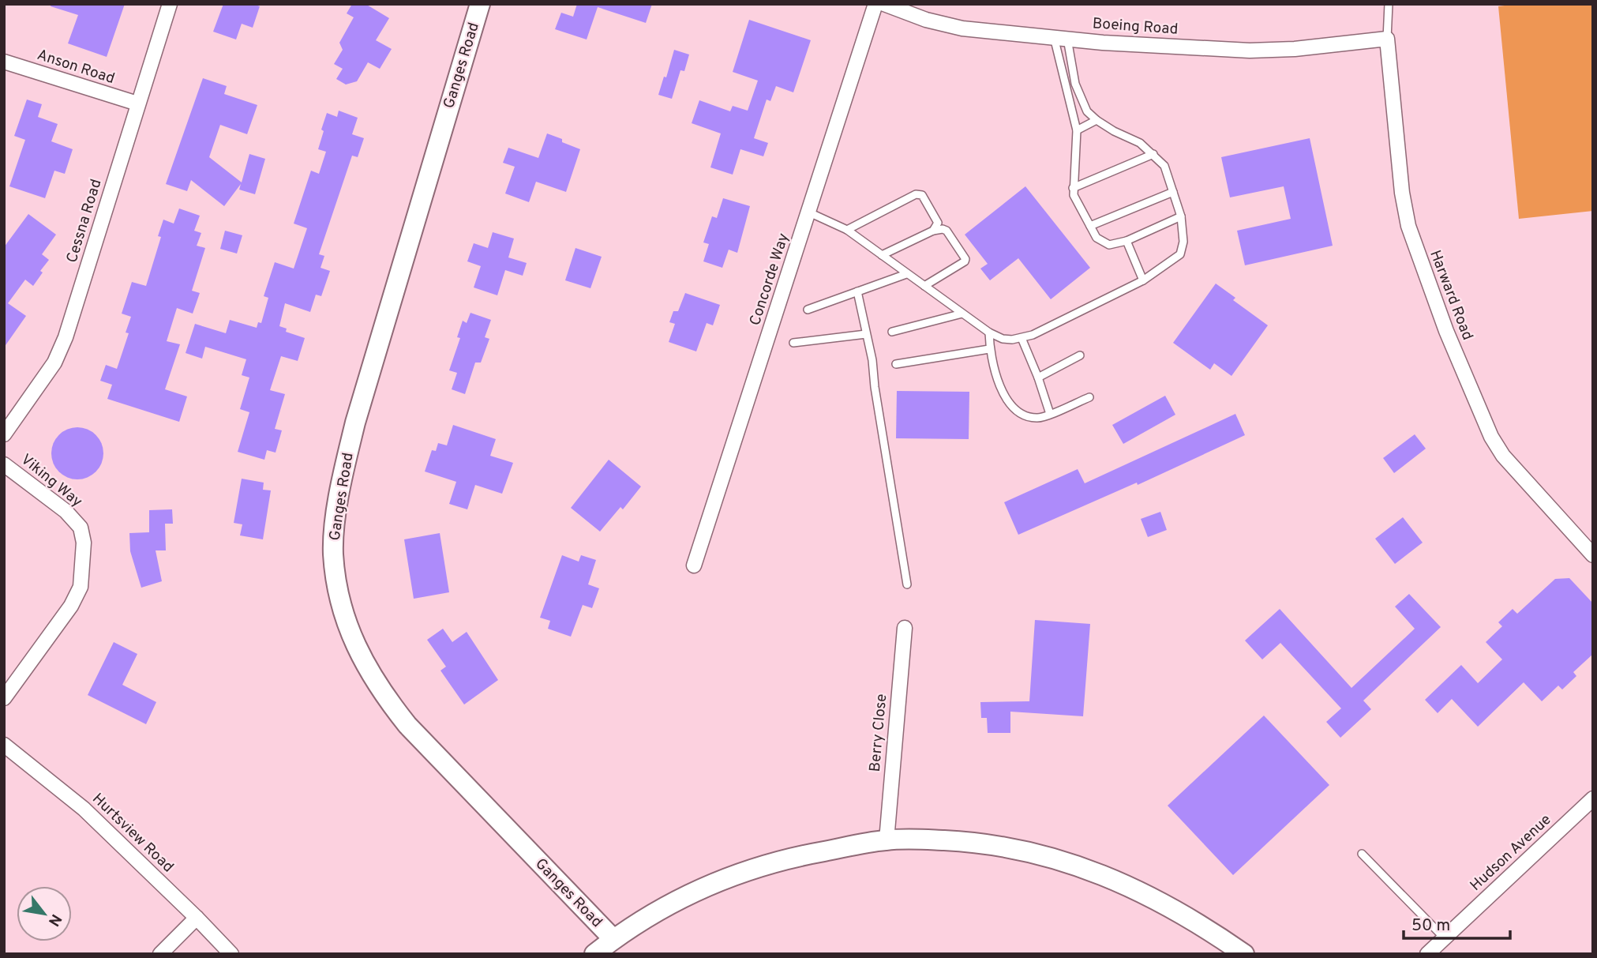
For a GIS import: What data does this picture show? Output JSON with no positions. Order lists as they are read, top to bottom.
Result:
{
  "streets": {
    "street": [
      "Boeing Road",
      "Ganges Road",
      "Anson Road",
      "Cessna Road",
      "Concorde Way",
      "Harward Road",
      "Viking Way",
      "Berry Close",
      "Hurtsview Road",
      "Hudson Avenue"
    ]
  },
  "crossings": [
    ["Boeing Road", "Harward Road"],
    ["Anson Road", "Cessna Road"]
  ],
  "scale_bar": "50 m",
  "north": "bottom right"
}
